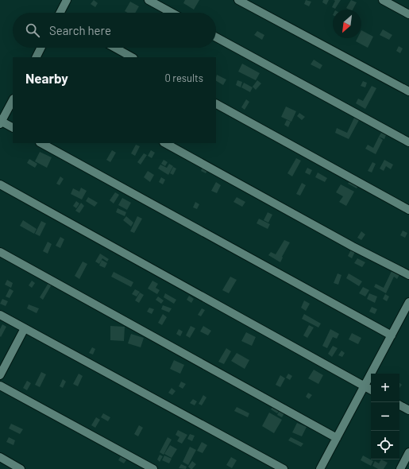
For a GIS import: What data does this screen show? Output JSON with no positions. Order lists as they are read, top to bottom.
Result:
{
  "north": "bottom left",
  "page": {
    "search": "Search here",
    "heading": ["Nearby", "0 results"],
    "map_buttons": ["+", "−"]
  }
}
